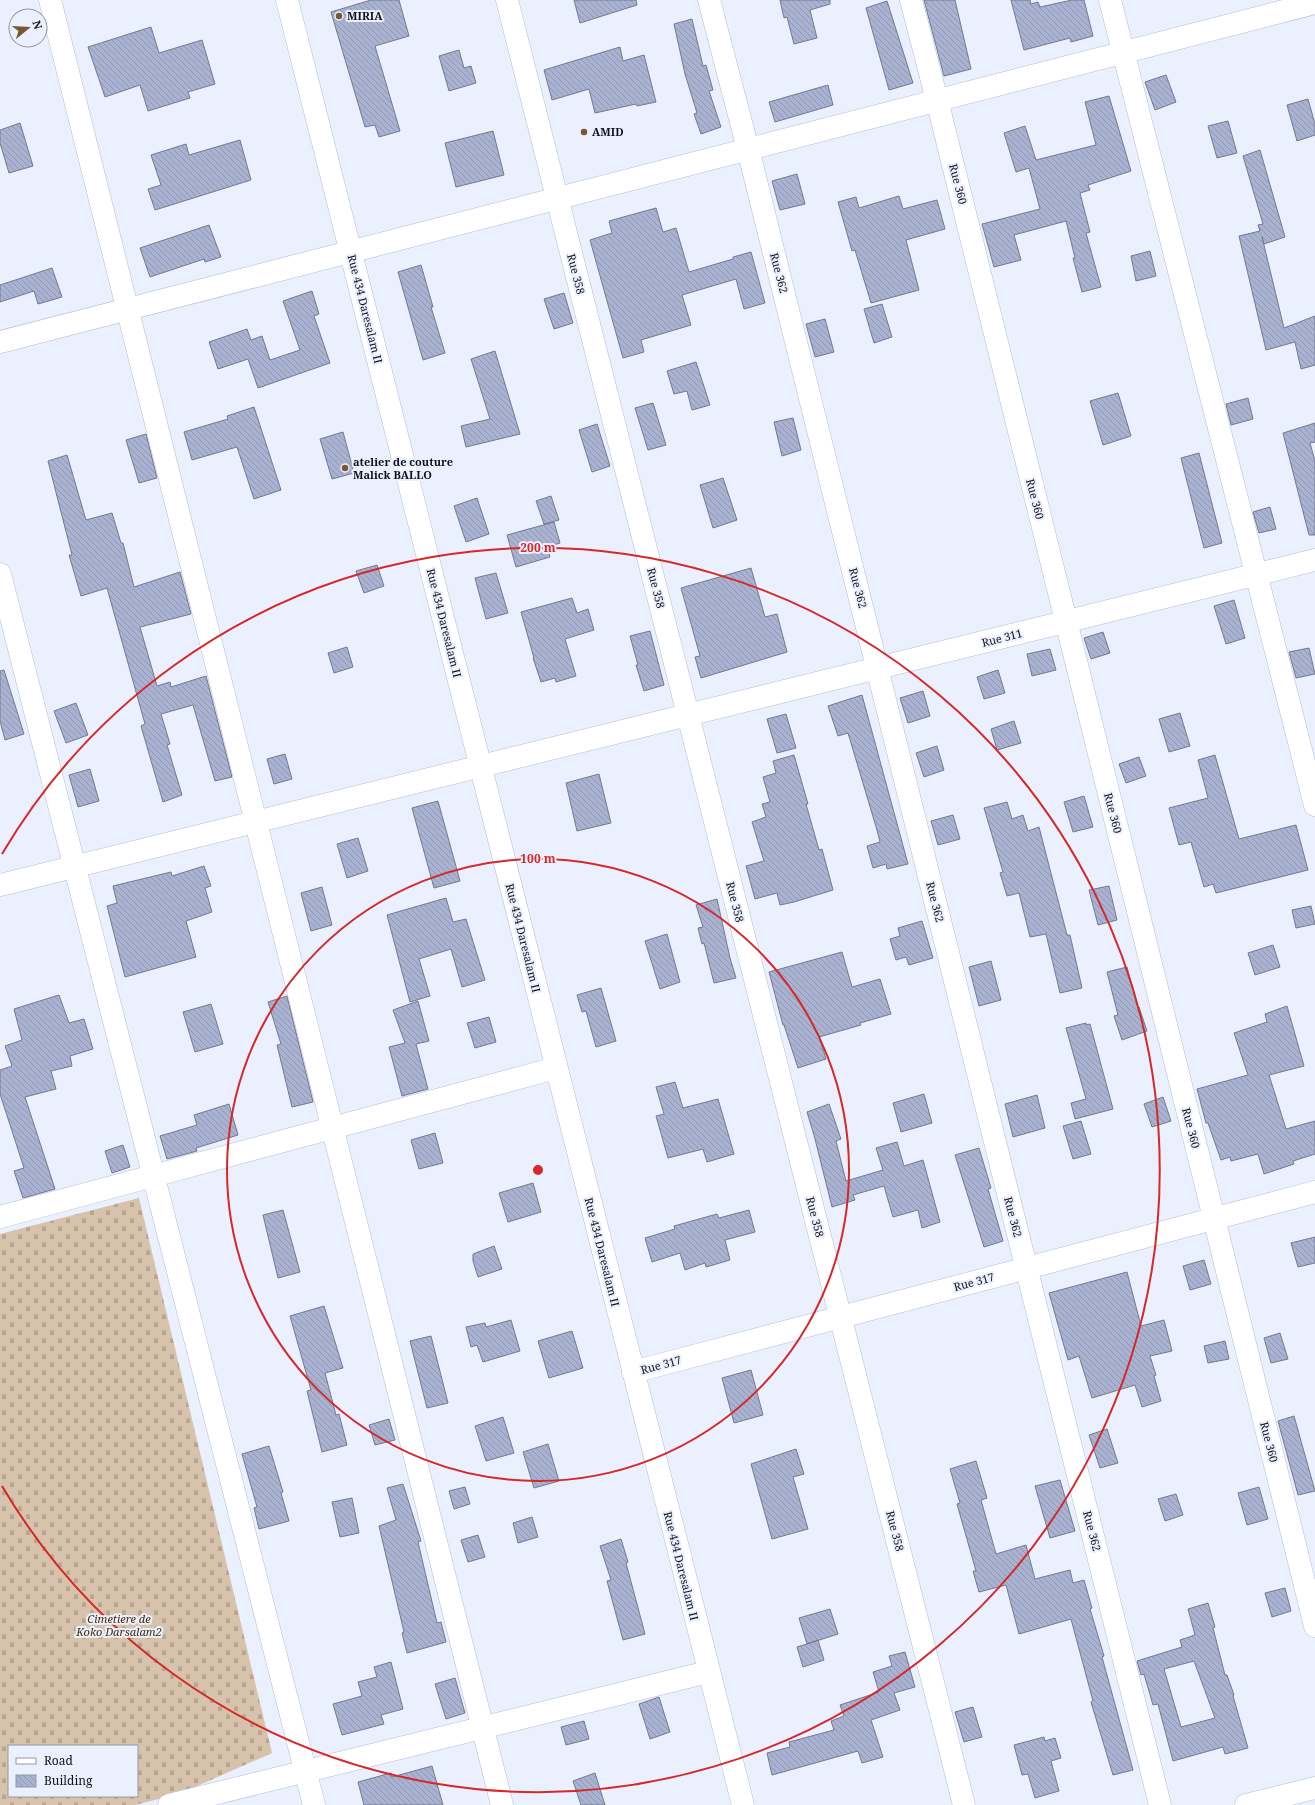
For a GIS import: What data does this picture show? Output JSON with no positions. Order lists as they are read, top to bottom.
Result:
{
  "streets": {
    "street": [
      "Rue 360",
      "Rue 362",
      "Rue 358",
      "Rue 434 Daresalam II",
      "Rue 311",
      "Rue 317"
    ]
  },
  "crossings": [
    ["Rue 360", "Rue 311"],
    ["Rue 360", "Rue 317"],
    ["Rue 362", "Rue 311"],
    ["Rue 362", "Rue 317"],
    ["Rue 358", "Rue 311"],
    ["Rue 358", "Rue 317"],
    ["Rue 434 Daresalam II", "Rue 311"],
    ["Rue 434 Daresalam II", "Rue 317"]
  ],
  "parks": ["Cimetiere de Koko Darsalam2"],
  "places": ["MIRIA", "AMID", "atelier de couture Malick BALLO"],
  "legend": ["Road", "Building"],
  "north": "right",
  "rings": ["200 m", "100 m"]
}
